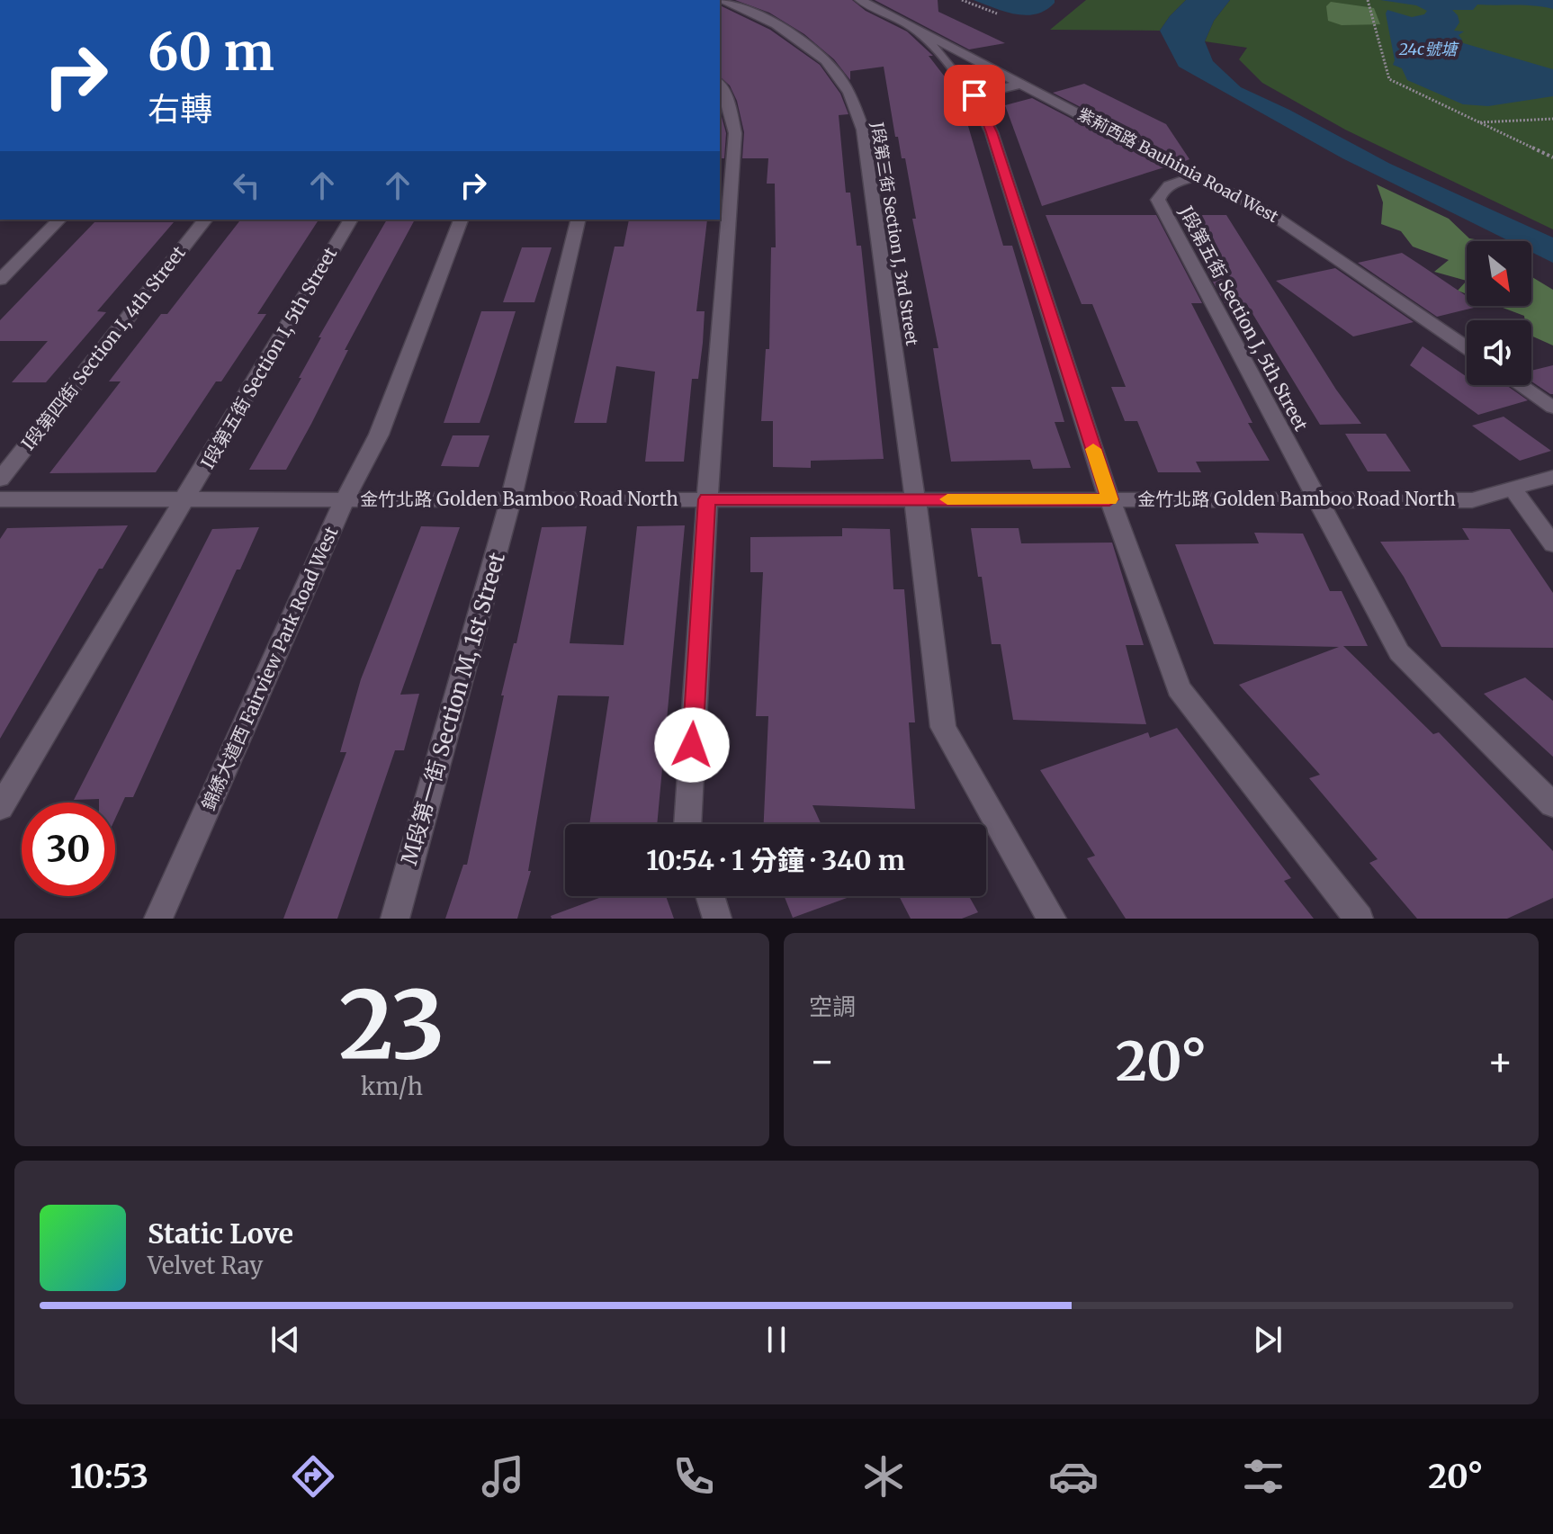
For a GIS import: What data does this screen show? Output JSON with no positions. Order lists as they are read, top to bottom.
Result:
{
  "streets": {
    "street": [
      "紫荊西路 Bauhinia Road West",
      "J段第三街 Section J, 3rd Street",
      "J段第五街 Section J, 5th Street",
      "I段第四街 Section I, 4th Street",
      "I段第五街 Section I, 5th Street",
      "金竹北路 Golden Bamboo Road North",
      "錦綉大道西 Fairview Park Road West",
      "M段第一街 Section M, 1st Street"
    ]
  },
  "crossings": [
    ["紫荊西路 Bauhinia Road West", "J段第五街 Section J, 5th Street"],
    ["J段第三街 Section J, 3rd Street", "金竹北路 Golden Bamboo Road North"],
    ["J段第五街 Section J, 5th Street", "金竹北路 Golden Bamboo Road North"],
    ["I段第五街 Section I, 5th Street", "金竹北路 Golden Bamboo Road North"],
    ["金竹北路 Golden Bamboo Road North", "錦綉大道西 Fairview Park Road West"],
    ["金竹北路 Golden Bamboo Road North", "M段第一街 Section M, 1st Street"]
  ],
  "water": ["24c號塘"],
  "north": "bottom right",
  "page": {
    "turn": ["60 m", "右轉"],
    "limit": "30",
    "trip": "10:54 · 1 分鐘 · 340 m",
    "tile": [
      ["23", "km/h"],
      "空調"
    ],
    "heat": ["−", "20°", "+"],
    "song": ["Static Love", "Velvet Ray"],
    "tabs": ["10:53", "20°"]
  }
}
